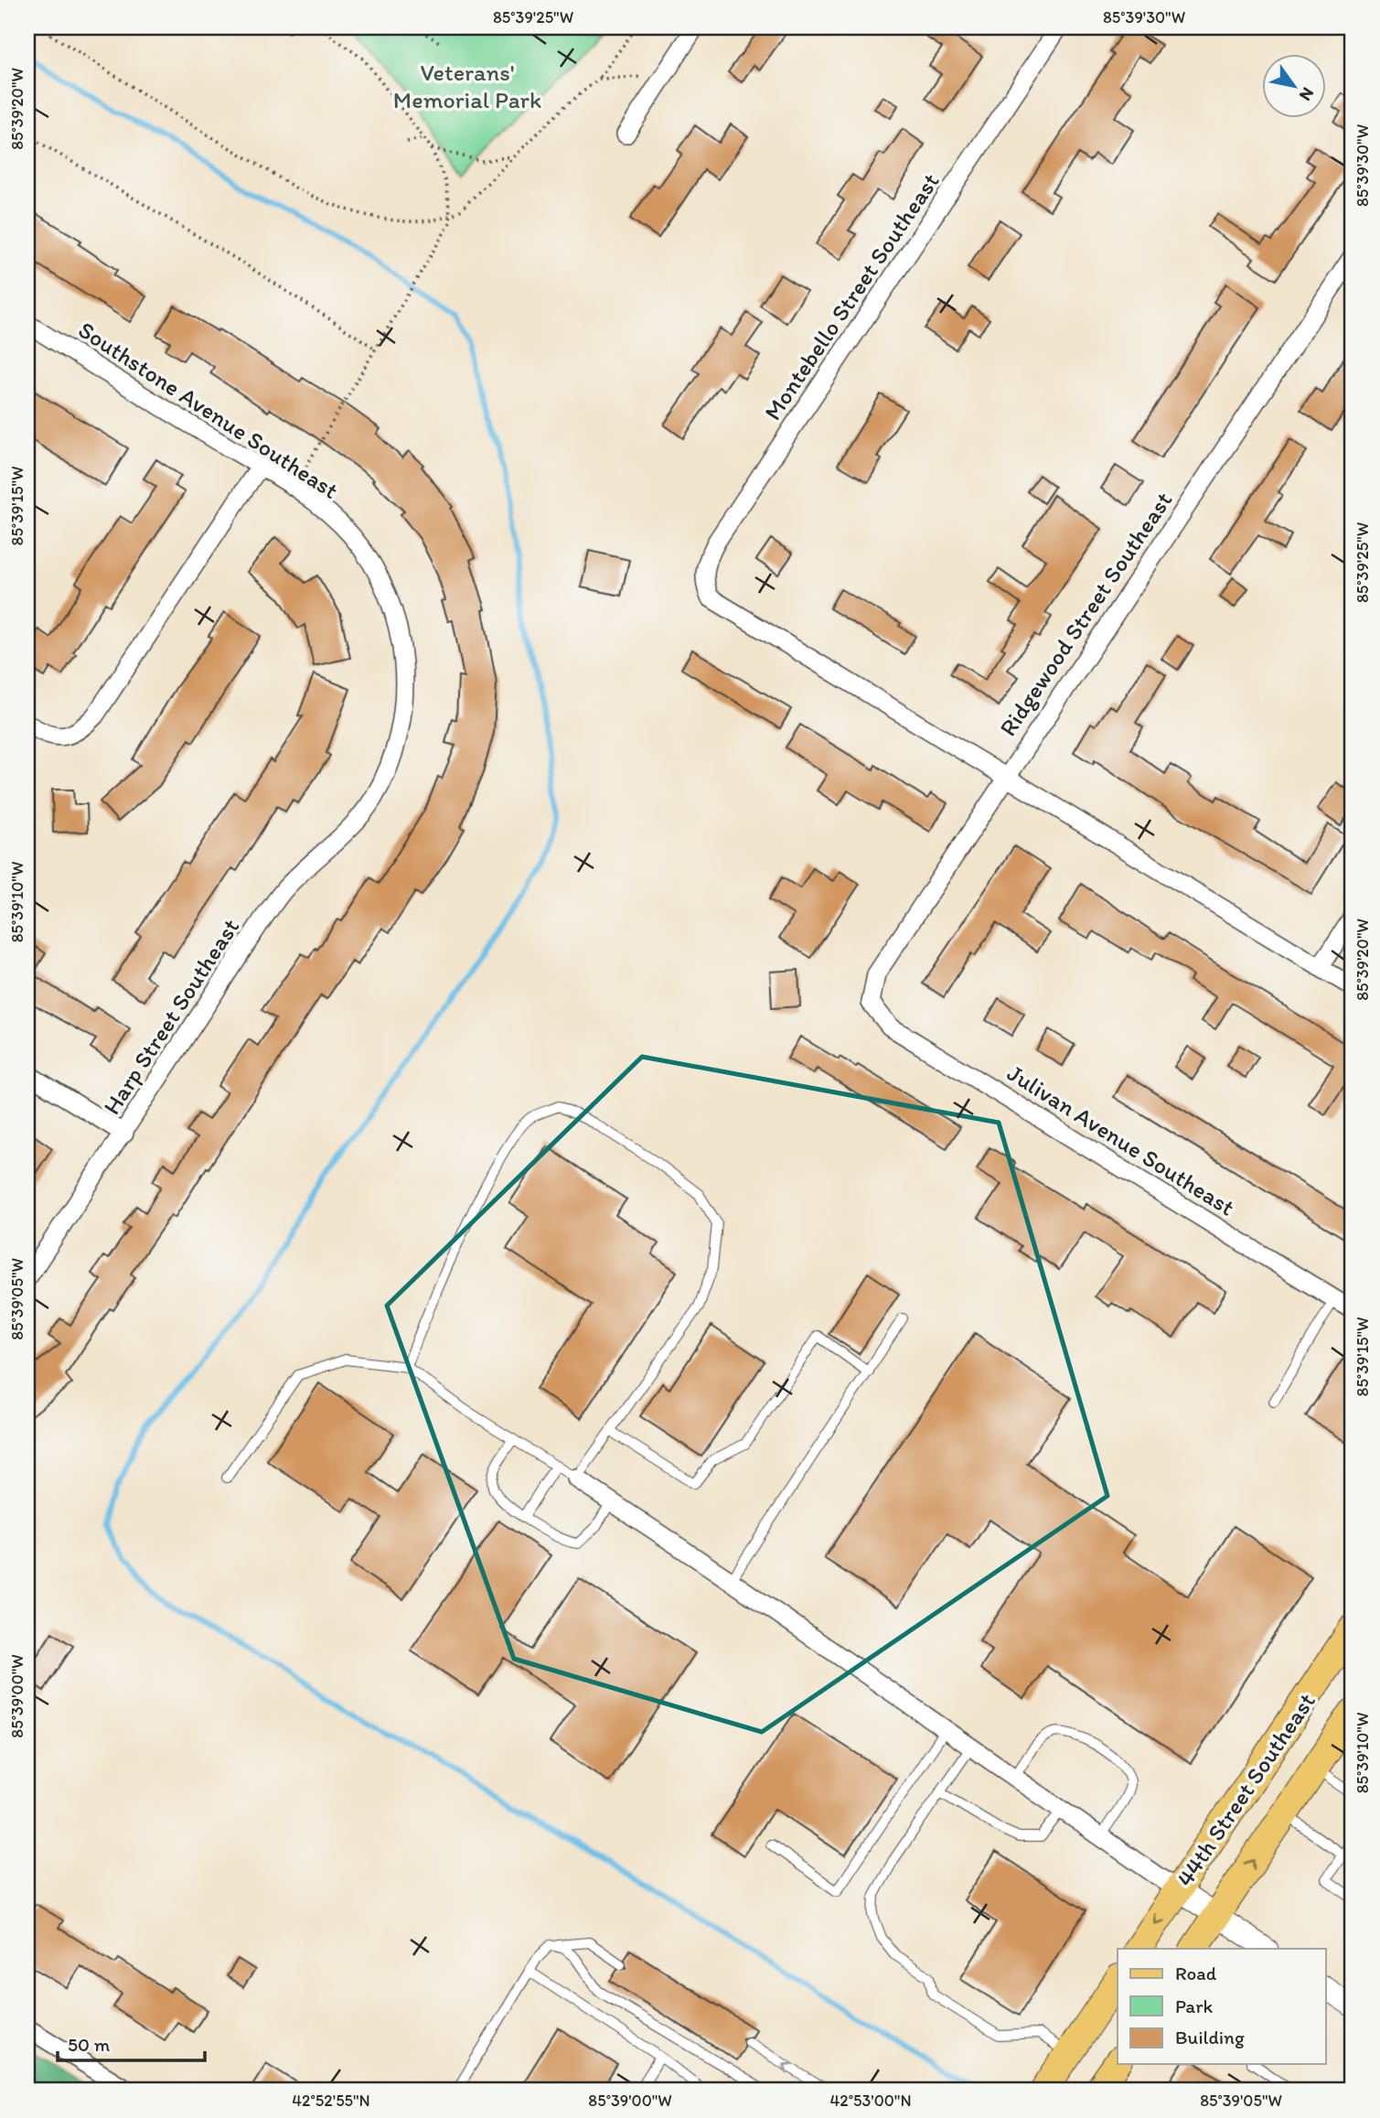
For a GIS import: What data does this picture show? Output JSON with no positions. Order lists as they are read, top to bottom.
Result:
{
  "streets": {
    "main road": ["44th Street Southeast"],
    "street": [
      "Montebello Street Southeast",
      "Southstone Avenue Southeast",
      "Ridgewood Street Southeast",
      "Harp Street Southeast",
      "Julivan Avenue Southeast"
    ]
  },
  "crossings": [
    ["Montebello Street Southeast", "Ridgewood Street Southeast"],
    ["Southstone Avenue Southeast", "Harp Street Southeast"],
    ["Ridgewood Street Southeast", "Julivan Avenue Southeast"]
  ],
  "parks": ["Veterans' Memorial Park"],
  "legend": ["Road", "Park", "Building"],
  "scale_bar": "50 m",
  "north": "bottom right",
  "coordinates": [
    "85°39'25\"W",
    "85°39'30\"W",
    "85°39'20\"W",
    "85°39'15\"W",
    "85°39'10\"W",
    "85°39'05\"W",
    "85°39'00\"W",
    "42°52'55\"N",
    "42°53'00\"N"
  ]
}
